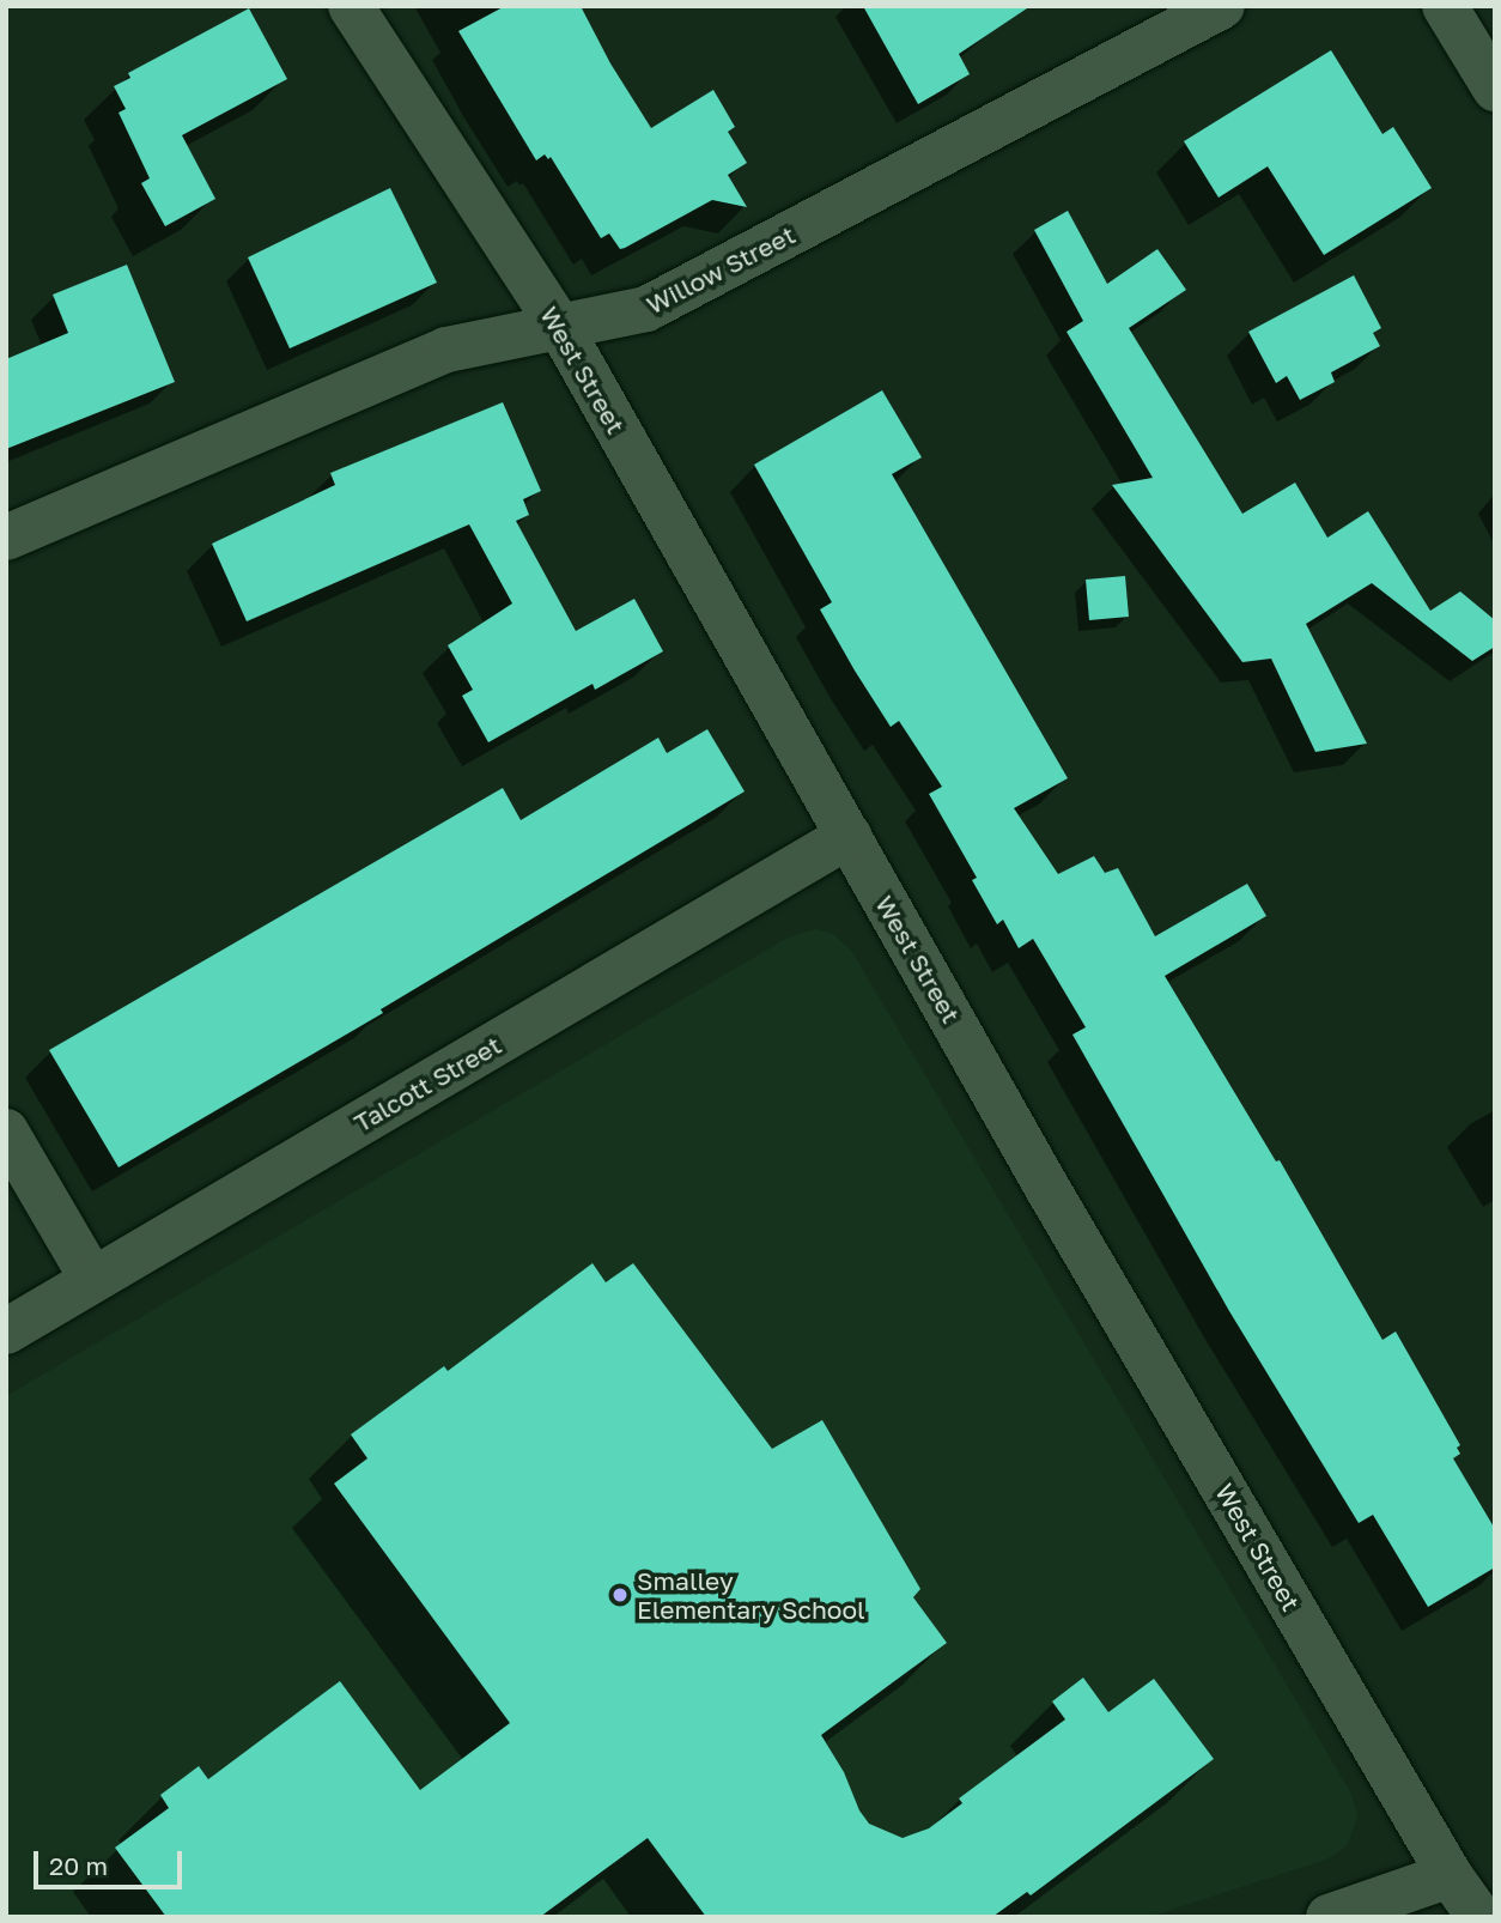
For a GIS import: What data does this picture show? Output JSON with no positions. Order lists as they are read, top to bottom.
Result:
{
  "streets": {
    "street": ["Willow Street", "West Street", "Talcott Street"]
  },
  "crossings": [
    ["Willow Street", "West Street"],
    ["West Street", "Talcott Street"]
  ],
  "places": ["Smalley Elementary School"],
  "scale_bar": "20 m"
}
